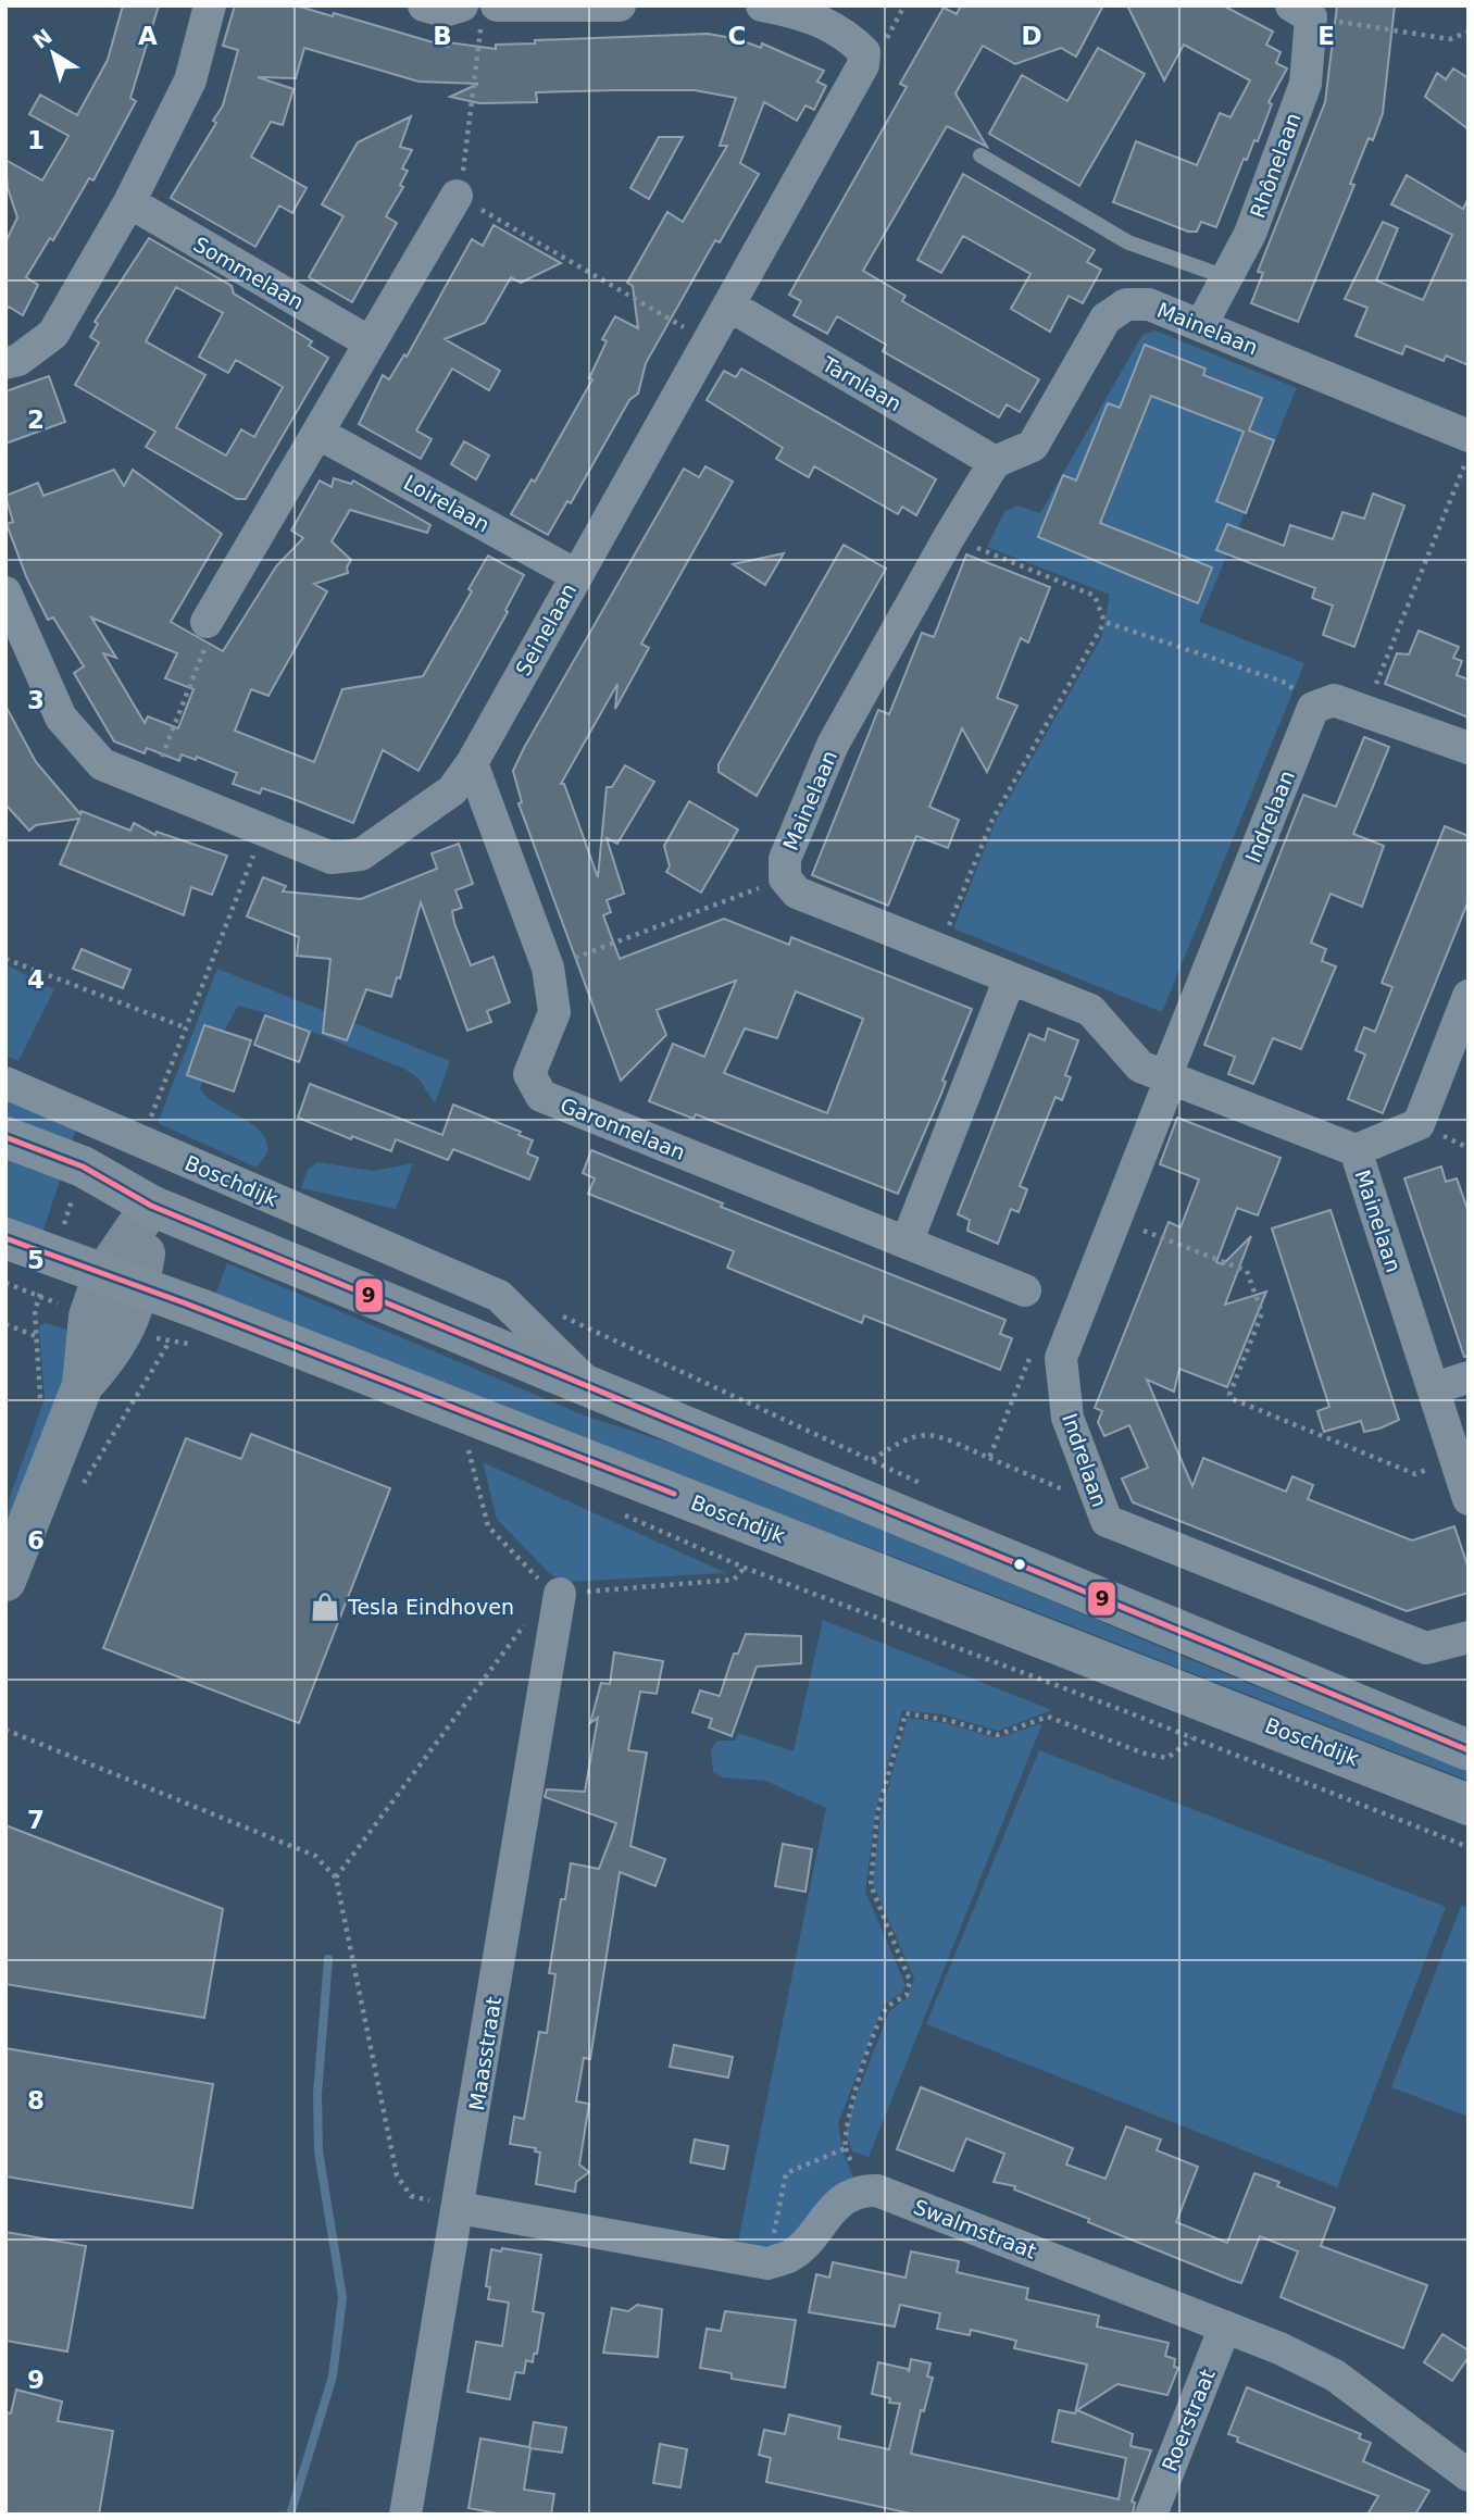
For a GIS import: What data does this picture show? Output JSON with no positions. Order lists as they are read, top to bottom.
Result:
{
  "streets": {
    "main road": ["Boschdijk"],
    "street": [
      "Rhônelaan",
      "Sommelaan",
      "Mainelaan",
      "Tarnlaan",
      "Loirelaan",
      "Seinelaan",
      "Indrelaan",
      "Garonnelaan",
      "Maasstraat",
      "Swalmstraat",
      "Roerstraat"
    ]
  },
  "crossings": [
    ["Rhônelaan", "Mainelaan"],
    ["Mainelaan", "Tarnlaan"],
    ["Mainelaan", "Indrelaan"],
    ["Tarnlaan", "Seinelaan"],
    ["Loirelaan", "Seinelaan"],
    ["Seinelaan", "Garonnelaan"],
    ["Swalmstraat", "Roerstraat"]
  ],
  "places": {
    "shop": ["Tesla Eindhoven"]
  },
  "lines": ["transit line 9"],
  "north": "top left",
  "grid": {
    "columns": [
      "A",
      "B",
      "C",
      "D",
      "E"
    ],
    "rows": [
      "1",
      "2",
      "3",
      "4",
      "5",
      "6",
      "7",
      "8",
      "9"
    ]
  }
}
